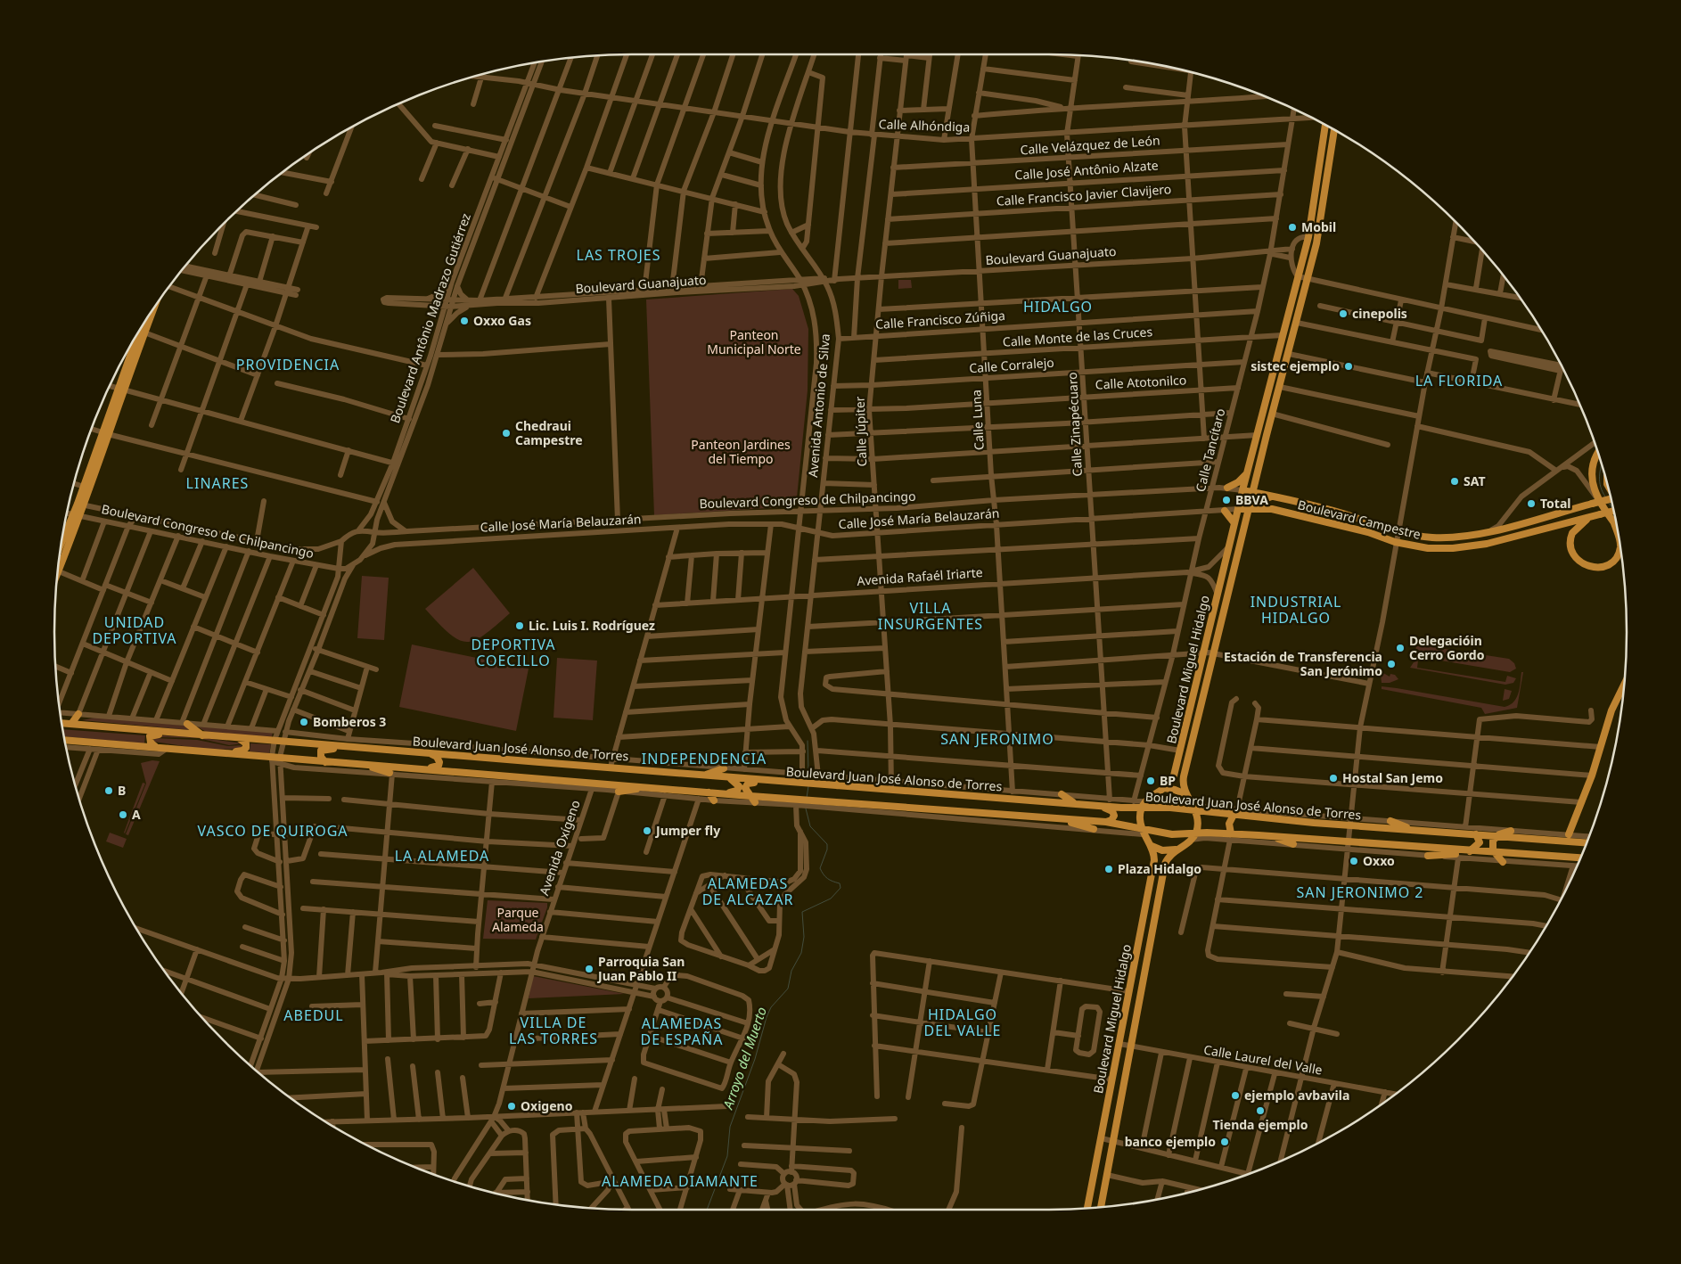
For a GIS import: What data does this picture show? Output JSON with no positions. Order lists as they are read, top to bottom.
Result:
{
  "streets": {
    "main road": ["Boulevard Campestre", "Boulevard Miguel Hidalgo", "Boulevard Juan José Alonso de Torres"],
    "street": [
      "Calle Alhóndiga",
      "Calle Velázquez de León",
      "Calle José Antônio Alzate",
      "Calle Francisco Javier Clavijero",
      "Boulevard Guanajuato",
      "Boulevard Antônio Madrazo Gutiérrez",
      "Calle Francisco Zúñiga",
      "Calle Monte de las Cruces",
      "Calle Corralejo",
      "Calle Atotonilco",
      "Avenida Antonio de Silva",
      "Calle Luna",
      "Calle Zinapécuaro",
      "Calle Júpiter",
      "Calle Tancítaro",
      "Boulevard Congreso de Chilpancingo",
      "Calle José María Belauzarán",
      "Avenida Rafaél Iriarte",
      "Avenida Oxígeno",
      "Calle Laurel del Valle"
    ]
  },
  "crossings": [
    ["Calle Alhóndiga", "Boulevard Antônio Madrazo Gutiérrez"],
    ["Calle Alhóndiga", "Avenida Antonio de Silva"],
    ["Calle Alhóndiga", "Calle Luna"],
    ["Calle Alhóndiga", "Calle Zinapécuaro"],
    ["Calle Alhóndiga", "Calle Júpiter"],
    ["Calle Alhóndiga", "Calle Tancítaro"],
    ["Calle Velázquez de León", "Calle Luna"],
    ["Calle Velázquez de León", "Calle Zinapécuaro"],
    ["Calle Velázquez de León", "Calle Júpiter"],
    ["Calle Velázquez de León", "Calle Tancítaro"],
    ["Calle José Antônio Alzate", "Calle Luna"],
    ["Calle José Antônio Alzate", "Calle Zinapécuaro"],
    ["Calle José Antônio Alzate", "Calle Júpiter"],
    ["Calle José Antônio Alzate", "Calle Tancítaro"],
    ["Calle Francisco Javier Clavijero", "Calle Luna"],
    ["Calle Francisco Javier Clavijero", "Calle Zinapécuaro"],
    ["Calle Francisco Javier Clavijero", "Calle Júpiter"],
    ["Calle Francisco Javier Clavijero", "Calle Tancítaro"],
    ["Boulevard Guanajuato", "Boulevard Antônio Madrazo Gutiérrez"],
    ["Boulevard Guanajuato", "Avenida Antonio de Silva"],
    ["Boulevard Guanajuato", "Calle Luna"],
    ["Boulevard Guanajuato", "Calle Zinapécuaro"],
    ["Boulevard Guanajuato", "Calle Júpiter"],
    ["Boulevard Guanajuato", "Calle Tancítaro"],
    ["Boulevard Guanajuato", "Boulevard Miguel Hidalgo"],
    ["Boulevard Antônio Madrazo Gutiérrez", "Boulevard Congreso de Chilpancingo"],
    ["Boulevard Antônio Madrazo Gutiérrez", "Calle José María Belauzarán"],
    ["Calle Francisco Zúñiga", "Avenida Antonio de Silva"],
    ["Calle Francisco Zúñiga", "Calle Luna"],
    ["Calle Francisco Zúñiga", "Calle Zinapécuaro"],
    ["Calle Francisco Zúñiga", "Calle Júpiter"],
    ["Calle Francisco Zúñiga", "Calle Tancítaro"],
    ["Calle Monte de las Cruces", "Calle Luna"],
    ["Calle Monte de las Cruces", "Calle Zinapécuaro"],
    ["Calle Monte de las Cruces", "Calle Júpiter"],
    ["Calle Monte de las Cruces", "Calle Tancítaro"],
    ["Calle Monte de las Cruces", "Boulevard Miguel Hidalgo"],
    ["Calle Corralejo", "Avenida Antonio de Silva"],
    ["Calle Corralejo", "Calle Luna"],
    ["Calle Corralejo", "Calle Zinapécuaro"],
    ["Calle Corralejo", "Calle Júpiter"],
    ["Calle Corralejo", "Calle Tancítaro"],
    ["Calle Atotonilco", "Avenida Antonio de Silva"],
    ["Calle Atotonilco", "Calle Luna"],
    ["Calle Atotonilco", "Calle Zinapécuaro"],
    ["Calle Atotonilco", "Calle Júpiter"],
    ["Calle Atotonilco", "Calle Tancítaro"],
    ["Avenida Antonio de Silva", "Boulevard Congreso de Chilpancingo"],
    ["Avenida Antonio de Silva", "Calle José María Belauzarán"],
    ["Avenida Antonio de Silva", "Avenida Rafaél Iriarte"],
    ["Avenida Antonio de Silva", "Boulevard Juan José Alonso de Torres"],
    ["Calle Luna", "Boulevard Congreso de Chilpancingo"],
    ["Calle Luna", "Calle José María Belauzarán"],
    ["Calle Luna", "Avenida Rafaél Iriarte"],
    ["Calle Luna", "Boulevard Juan José Alonso de Torres"],
    ["Calle Zinapécuaro", "Boulevard Congreso de Chilpancingo"],
    ["Calle Zinapécuaro", "Calle José María Belauzarán"],
    ["Calle Zinapécuaro", "Avenida Rafaél Iriarte"],
    ["Calle Zinapécuaro", "Boulevard Juan José Alonso de Torres"],
    ["Calle Júpiter", "Boulevard Congreso de Chilpancingo"],
    ["Calle Júpiter", "Calle José María Belauzarán"],
    ["Calle Júpiter", "Avenida Rafaél Iriarte"],
    ["Calle Júpiter", "Boulevard Juan José Alonso de Torres"],
    ["Calle Tancítaro", "Boulevard Congreso de Chilpancingo"],
    ["Calle Tancítaro", "Calle José María Belauzarán"],
    ["Calle Tancítaro", "Avenida Rafaél Iriarte"],
    ["Calle Tancítaro", "Boulevard Juan José Alonso de Torres"],
    ["Boulevard Congreso de Chilpancingo", "Boulevard Campestre"],
    ["Boulevard Congreso de Chilpancingo", "Boulevard Miguel Hidalgo"],
    ["Calle José María Belauzarán", "Boulevard Miguel Hidalgo"],
    ["Boulevard Campestre", "Boulevard Miguel Hidalgo"],
    ["Avenida Rafaél Iriarte", "Boulevard Miguel Hidalgo"],
    ["Boulevard Miguel Hidalgo", "Boulevard Juan José Alonso de Torres"],
    ["Boulevard Miguel Hidalgo", "Calle Laurel del Valle"]
  ],
  "districts": [
    "LAS TROJES",
    "HIDALGO",
    "PROVIDENCIA",
    "LA FLORIDA",
    "LINARES",
    "INDUSTRIAL HIDALGO",
    "VILLA INSURGENTES",
    "UNIDAD DEPORTIVA",
    "DEPORTIVA COECILLO",
    "SAN JERONIMO",
    "INDEPENDENCIA",
    "VASCO DE QUIROGA",
    "LA ALAMEDA",
    "ALAMEDAS DE ALCAZAR",
    "SAN JERONIMO 2",
    "HIDALGO DEL VALLE",
    "ABEDUL",
    "VILLA DE LAS TORRES",
    "ALAMEDAS DE ESPAÑA",
    "ALAMEDA DIAMANTE"
  ],
  "water": ["Arroyo del Muerto"],
  "parks": ["Panteon Municipal Norte", "Panteon Jardines del Tiempo", "Parque Alameda"],
  "places": [
    "Mobil",
    "cinepolis",
    "Oxxo Gas",
    "sistec ejemplo",
    "Chedraui Campestre",
    "SAT",
    "BBVA",
    "Total",
    "Lic. Luis I. Rodríguez",
    "Delegacióin Cerro Gordo",
    "Estación de Transferencia San Jerónimo",
    "Bomberos 3",
    "Hostal San Jemo",
    "BP",
    "B",
    "A",
    "Jumper fly",
    "Oxxo",
    "Plaza Hidalgo",
    "Parroquia San Juan Pablo II",
    "ejemplo avbavila",
    "Oxigeno",
    "Tienda ejemplo",
    "banco ejemplo"
  ]
}
